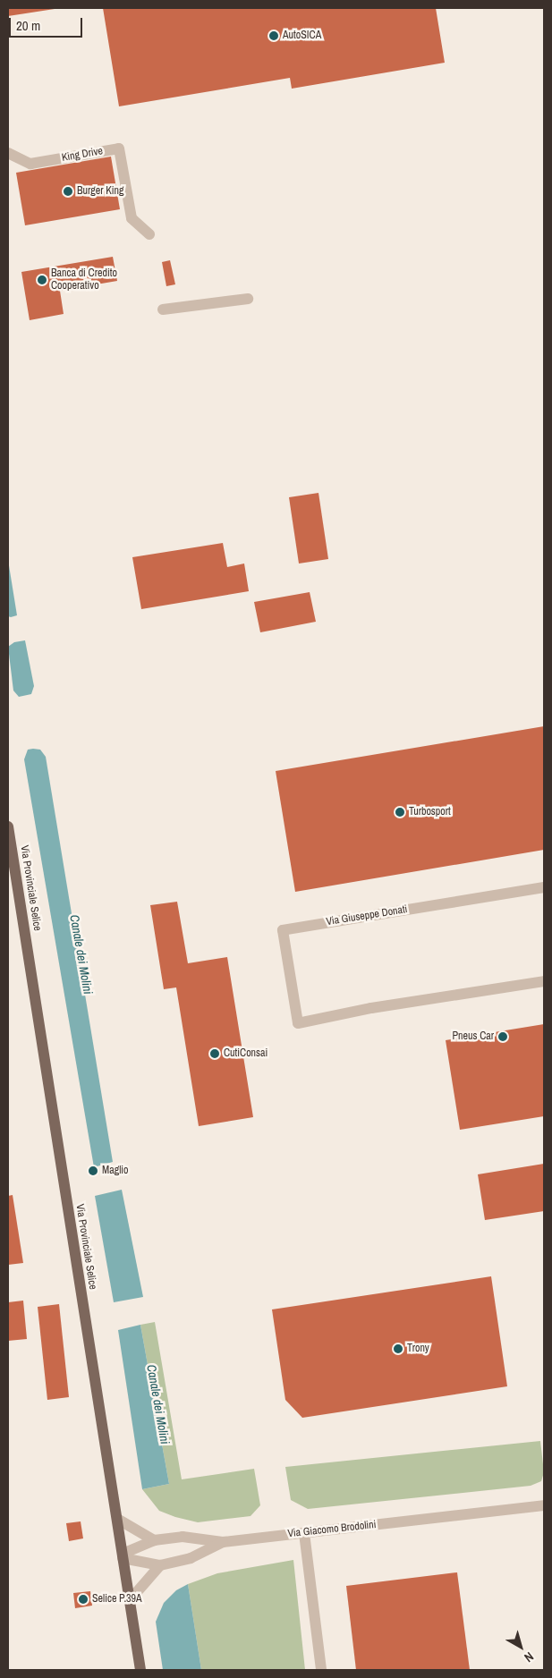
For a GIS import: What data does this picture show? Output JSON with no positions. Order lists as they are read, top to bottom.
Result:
{
  "streets": {
    "main road": ["Via Provinciale Selice"],
    "street": ["King Drive", "Via Giuseppe Donati", "Via Giacomo Brodolini"]
  },
  "crossings": [
    ["Via Provinciale Selice", "Via Giacomo Brodolini"]
  ],
  "water": ["Canale dei Molini"],
  "places": [
    "AutoSICA",
    "Burger King",
    "Banca di Credito Cooperativo",
    "Turbosport",
    "Pneus Car",
    "CutiConsai",
    "Maglio",
    "Trony",
    "Selice P.39A"
  ],
  "scale_bar": "20 m",
  "north": "bottom right"
}
